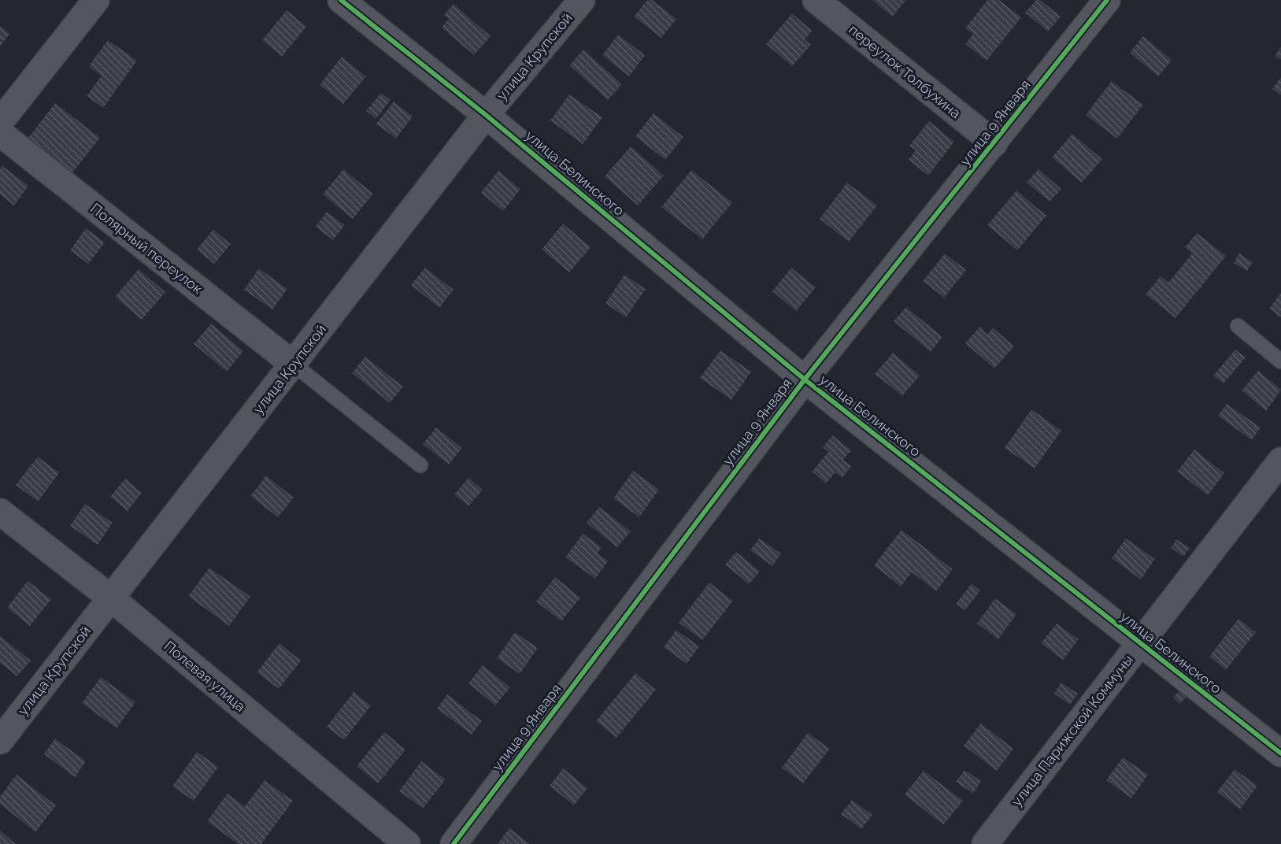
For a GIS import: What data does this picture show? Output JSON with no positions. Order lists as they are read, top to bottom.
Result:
{
  "streets": {
    "street": [
      "улица Крупской",
      "переулок Толбухина",
      "улица 9 Января",
      "улица Белинского",
      "Полярный переулок",
      "Полевая улица",
      "улица Парижской Коммуны"
    ]
  },
  "crossings": [
    ["улица Крупской", "улица Белинского"],
    ["улица Крупской", "Полярный переулок"],
    ["улица Крупской", "Полевая улица"],
    ["переулок Толбухина", "улица 9 Января"],
    ["улица 9 Января", "улица Белинского"],
    ["улица Белинского", "улица Парижской Коммуны"]
  ]
}
